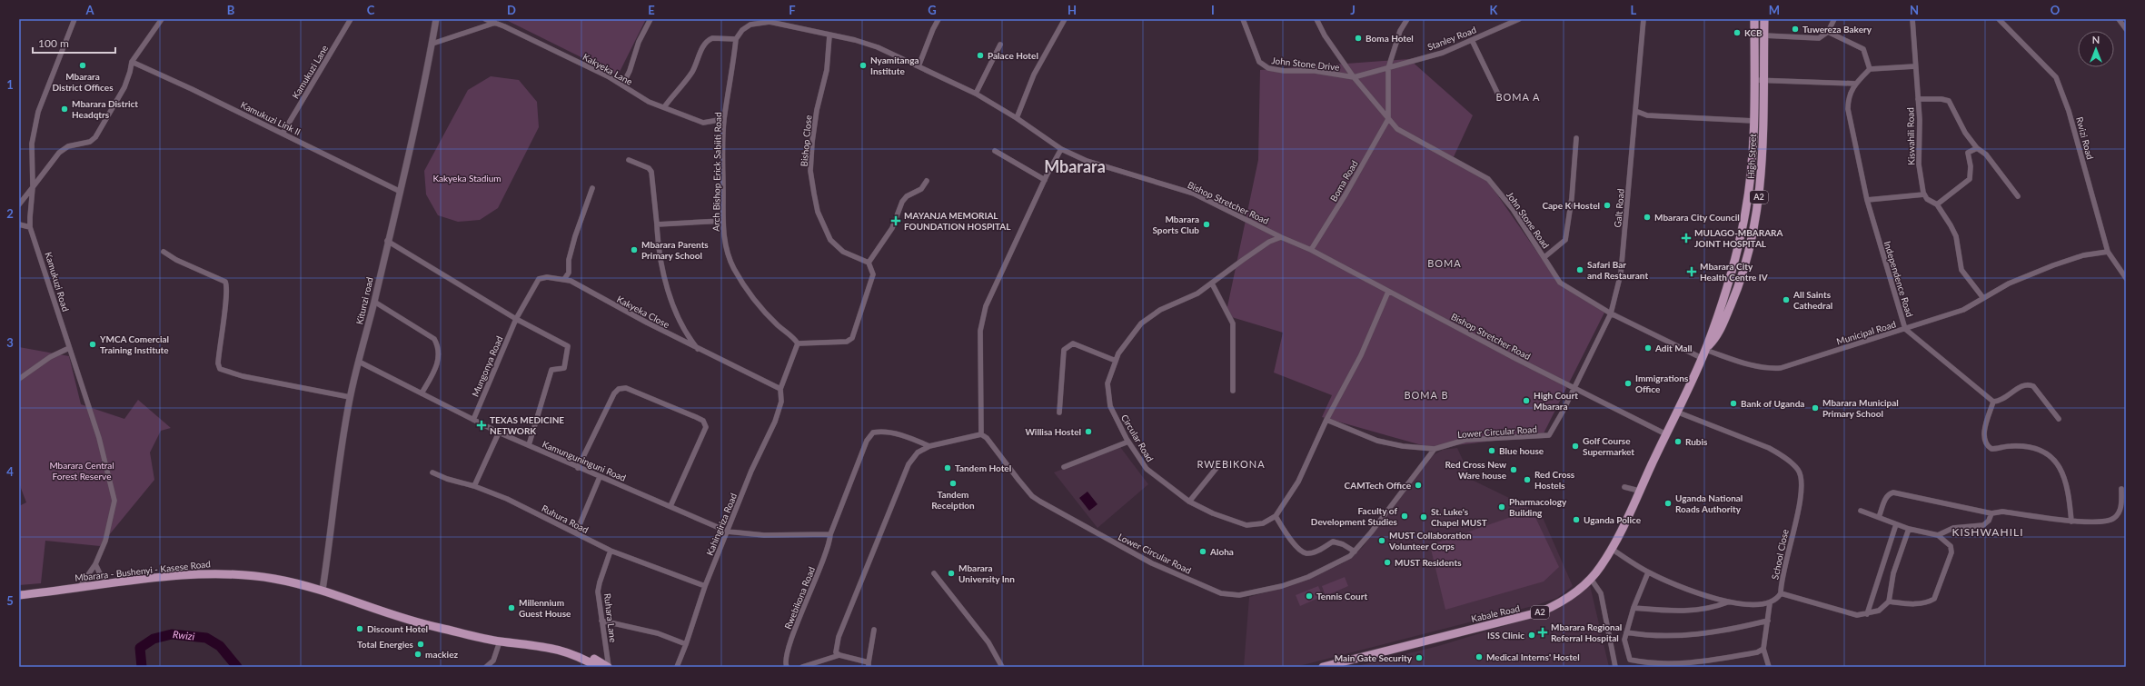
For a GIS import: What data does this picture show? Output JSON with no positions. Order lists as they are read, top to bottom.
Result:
{
  "streets": {
    "main road": [
      "High Street",
      "A2",
      "Mbarara - Bushenyi - Kasese Road",
      "Kabale Road"
    ],
    "street": [
      "Stanley Road",
      "John Stone Drive",
      "Kakyeka Lane",
      "Kamukuzi Lane",
      "Kamukuzi Link II",
      "Kiswahili Road",
      "Rwizi Road",
      "Bishop Close",
      "Arch Bishop Erick Sabiiti Road",
      "Boma Road",
      "Bishop Stretcher Road",
      "Galt Road",
      "John Stone Road",
      "Independence Road",
      "Kamukuzi Road",
      "Kitunzi road",
      "Kakyeka Close",
      "Municipal Road",
      "Mungonya Road",
      "Lower Circular Road",
      "Circular Road",
      "Kamunguninguni Road",
      "Ruhura Road",
      "Kahingiriza Road",
      "School Close",
      "Rwebikona Road",
      "Ruhara Lane"
    ]
  },
  "crossings": [
    ["Stanley Road", "John Stone Drive"],
    ["Stanley Road", "John Stone Road"],
    ["John Stone Drive", "John Stone Road"],
    ["Kakyeka Lane", "Arch Bishop Erick Sabiiti Road"],
    ["Kamukuzi Lane", "Kamukuzi Link II"],
    ["Kamukuzi Link II", "Kitunzi road"],
    ["Rwizi Road", "Municipal Road"],
    ["Bishop Close", "Bishop Stretcher Road"],
    ["High Street", "Bishop Stretcher Road"],
    ["High Street", "John Stone Road"],
    ["High Street", "Municipal Road"],
    ["High Street", "School Close"],
    ["High Street", "Kabale Road"],
    ["Arch Bishop Erick Sabiiti Road", "Kahingiriza Road"],
    ["Boma Road", "Bishop Stretcher Road"],
    ["Boma Road", "John Stone Road"],
    ["Bishop Stretcher Road", "Galt Road"],
    ["Bishop Stretcher Road", "Lower Circular Road"],
    ["Bishop Stretcher Road", "Circular Road"],
    ["Bishop Stretcher Road", "Kabale Road"],
    ["Galt Road", "John Stone Road"],
    ["Galt Road", "Lower Circular Road"],
    ["John Stone Road", "Municipal Road"],
    ["Independence Road", "Municipal Road"],
    ["Kamukuzi Road", "Mbarara - Bushenyi - Kasese Road"],
    ["Kitunzi road", "Kamunguninguni Road"],
    ["Kitunzi road", "Mbarara - Bushenyi - Kasese Road"],
    ["Kakyeka Close", "Mungonya Road"],
    ["Kakyeka Close", "Kahingiriza Road"],
    ["Mungonya Road", "Kamunguninguni Road"],
    ["Kamunguninguni Road", "Kahingiriza Road"],
    ["Kamunguninguni Road", "Rwebikona Road"],
    ["Ruhura Road", "Kahingiriza Road"],
    ["Ruhura Road", "Ruhara Lane"],
    ["Mbarara - Bushenyi - Kasese Road", "Ruhara Lane"]
  ],
  "districts": [
    "BOMA A",
    "Mbarara",
    "BOMA",
    "BOMA B",
    "RWEBIKONA",
    "KISHWAHILI"
  ],
  "water": ["Rwizi"],
  "parks": ["Kakyeka Stadium", "Mbarara Central Forest Reserve"],
  "places": {
    "other": [
      "Tuwereza Bakery",
      "KCB",
      "Boma Hotel",
      "Palace Hotel",
      "Mbarara District Offices",
      "Nyamitanga Institute",
      "Mbarara District Headqtrs",
      "Cape K Hostel",
      "Mbarara City Council",
      "Mbarara Sports Club",
      "Mbarara Parents Primary School",
      "Safari Bar and Restaurant",
      "All Saints Cathedral",
      "YMCA Comercial Training Institute",
      "Adit Mall",
      "Immigrations Office",
      "High Court Mbarara",
      "Bank of Uganda",
      "Mbarara Municipal Primary School",
      "Willisa Hostel",
      "Rubis",
      "Golf Course Supermarket",
      "Blue house",
      "Tandem Hotel",
      "Red Cross New Ware house",
      "Red Cross Hostels",
      "Tandem Receiption",
      "CAMTech Office",
      "Uganda National Roads Authority",
      "Pharmacology Building",
      "Faculty of Development Studies",
      "St. Luke's Chapel MUST",
      "Uganda Police",
      "MUST Collaboration Volunteer Corps",
      "Aloha",
      "MUST Residents",
      "Mbarara University Inn",
      "Tennis Court",
      "Millennium Guest House",
      "Discount Hotel",
      "ISS Clinic",
      "Total Energies",
      "mackiez",
      "Medical Interns' Hostel",
      "Main Gate Security"
    ],
    "health": [
      "MAYANJA MEMORIAL FOUNDATION HOSPITAL",
      "MULAGO-MBARARA JOINT HOSPITAL",
      "Mbarara City Health Centre IV",
      "TEXAS MEDICINE NETWORK",
      "Mbarara Regional Referral Hospital"
    ]
  },
  "scale_bar": "100 m",
  "north": "top",
  "grid": {
    "columns": [
      "A",
      "B",
      "C",
      "D",
      "E",
      "F",
      "G",
      "H",
      "I",
      "J",
      "K",
      "L",
      "M",
      "N",
      "O"
    ],
    "rows": [
      "1",
      "2",
      "3",
      "4",
      "5"
    ]
  }
}
